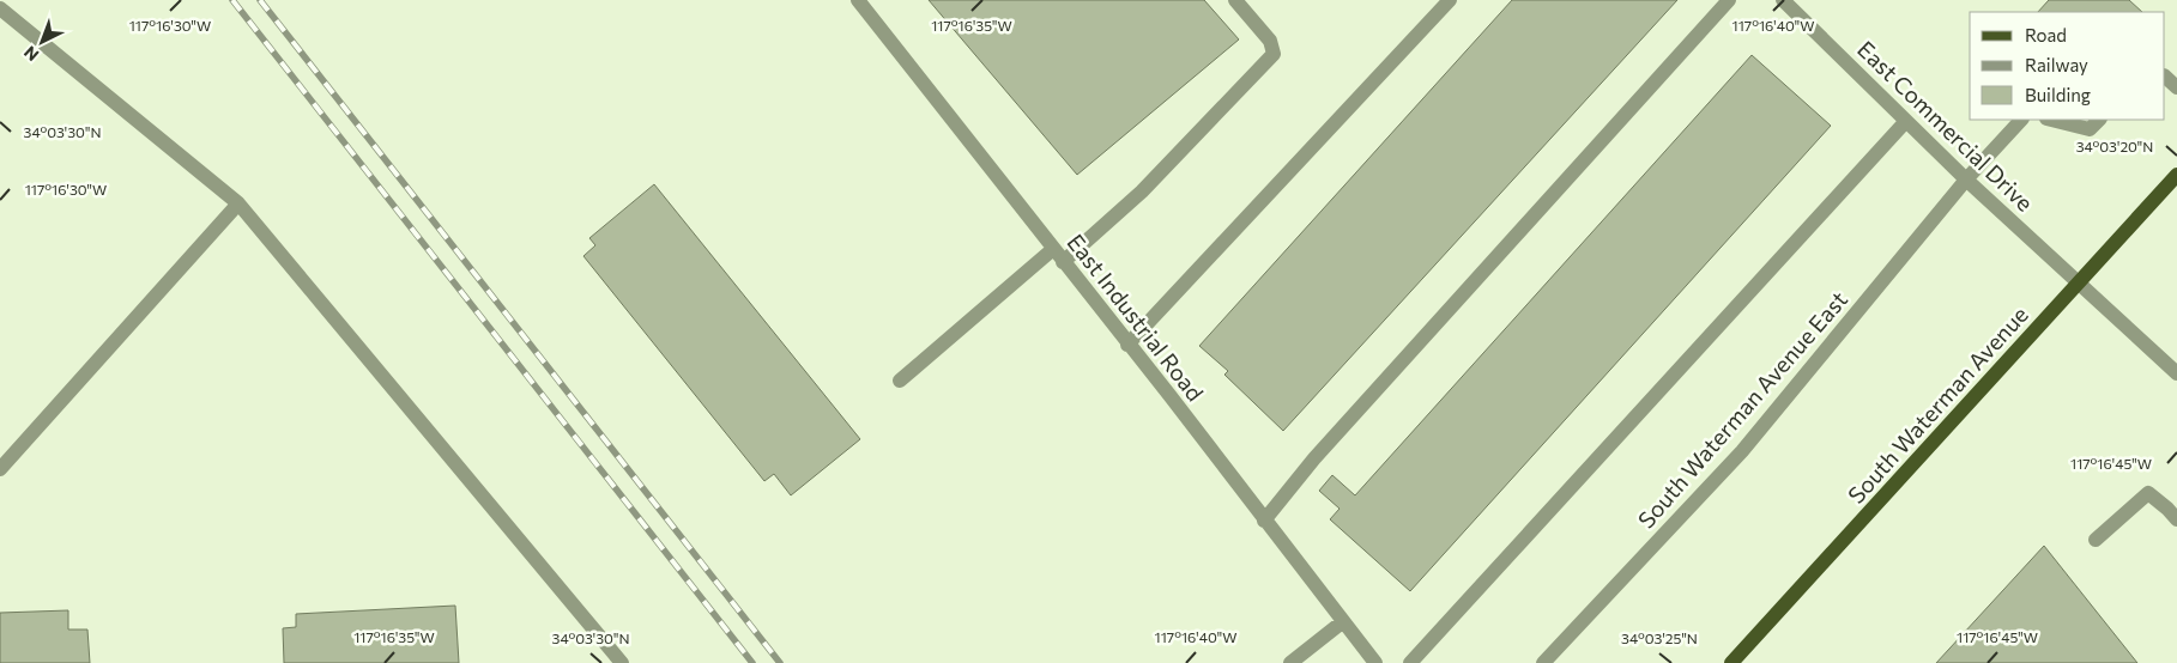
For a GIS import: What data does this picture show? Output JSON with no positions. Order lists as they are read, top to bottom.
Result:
{
  "streets": {
    "main road": ["South Waterman Avenue"],
    "street": ["East Commercial Drive", "East Industrial Road", "South Waterman Avenue East"]
  },
  "crossings": [
    ["East Commercial Drive", "South Waterman Avenue"],
    ["East Commercial Drive", "South Waterman Avenue East"]
  ],
  "legend": ["Road", "Railway", "Building"],
  "north": "bottom left",
  "coordinates": [
    "117°16'30\"W",
    "117°16'35\"W",
    "117°16'40\"W",
    "34°03'30\"N",
    "34°03'20\"N",
    "117°16'45\"W",
    "34°03'25\"N"
  ]
}
